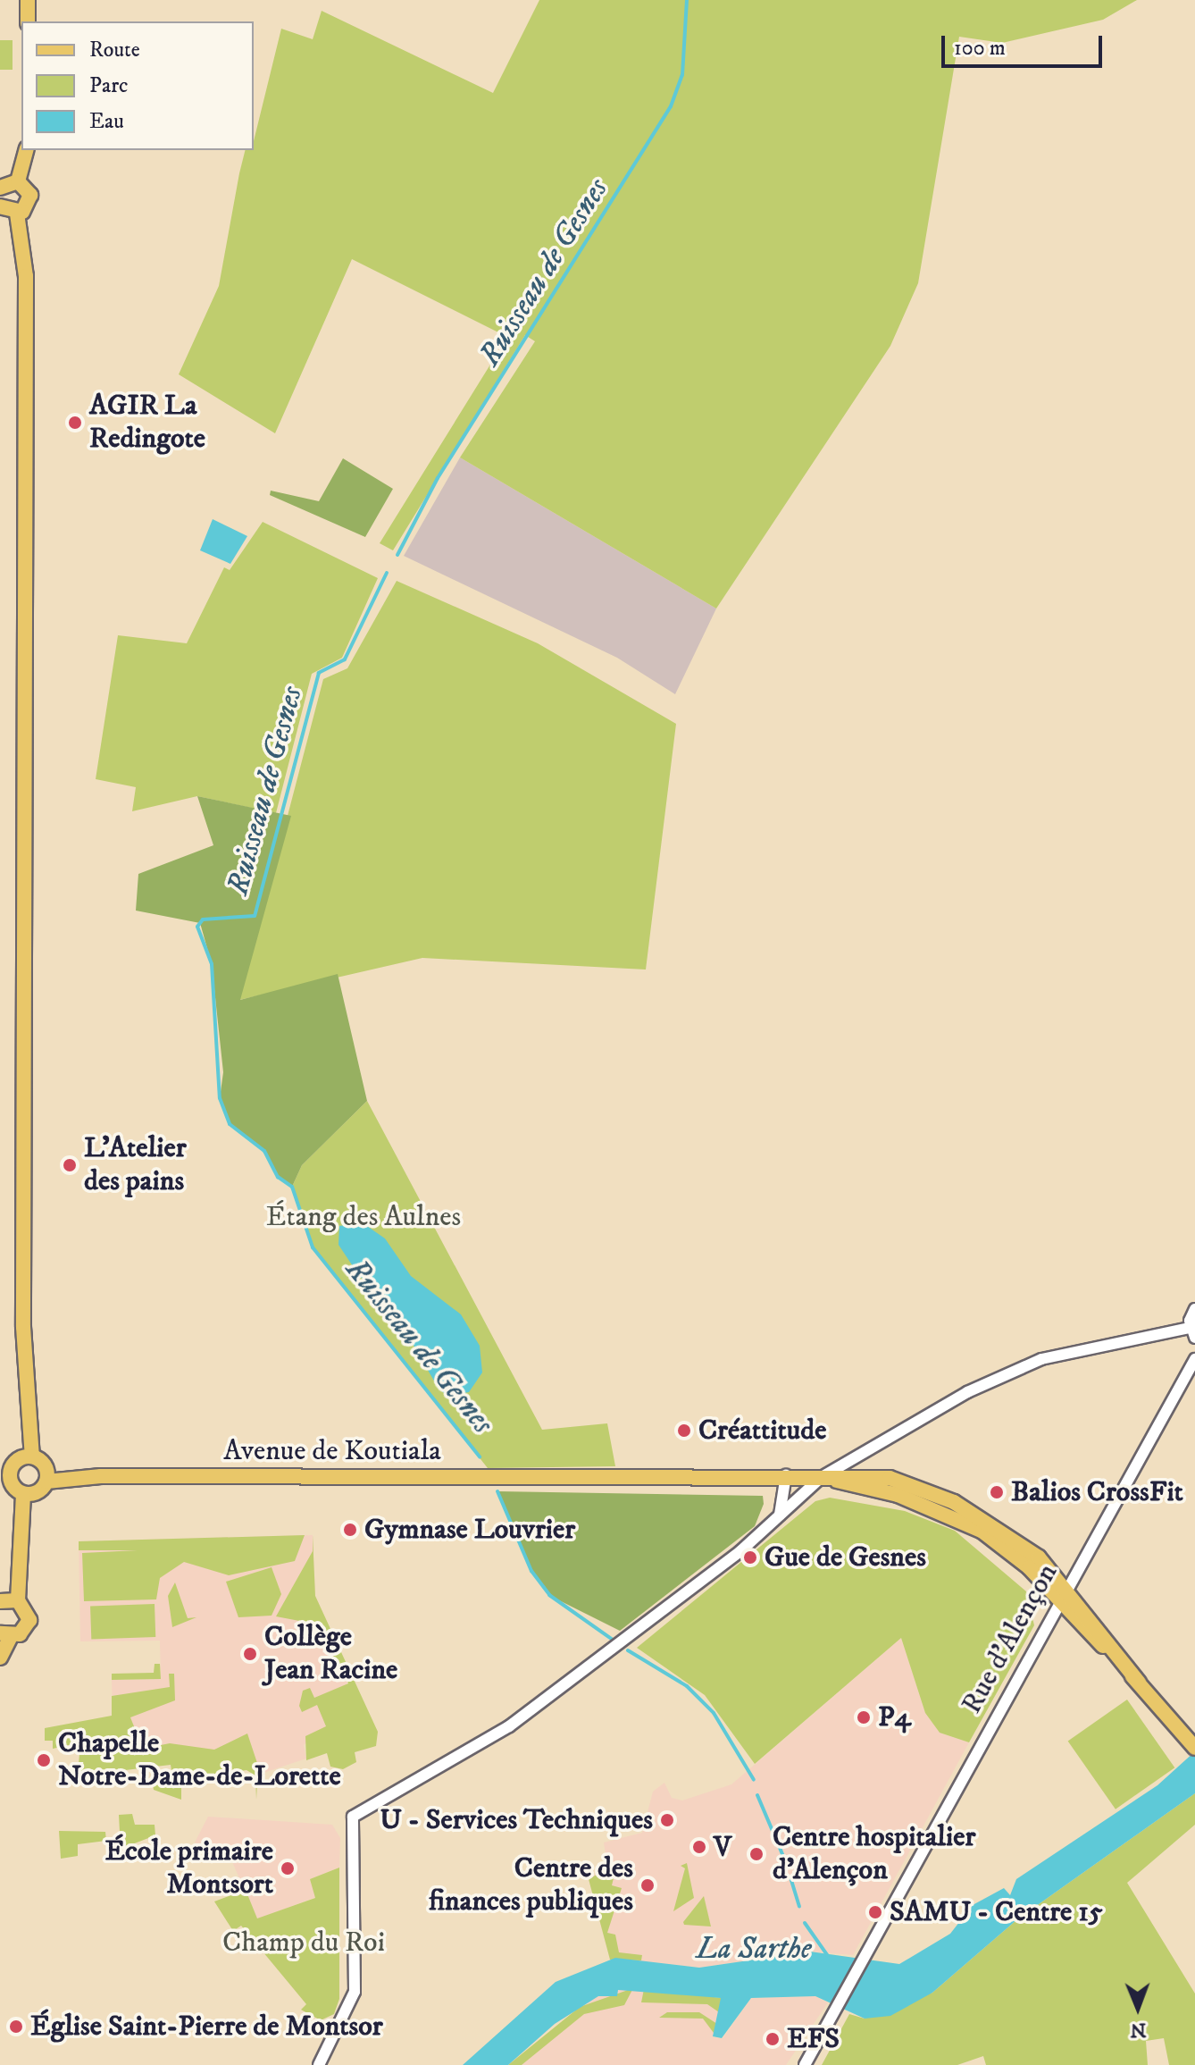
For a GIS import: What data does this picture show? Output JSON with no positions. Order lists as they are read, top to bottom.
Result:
{
  "streets": {
    "main road": ["Avenue de Koutiala"],
    "street": ["Rue d'Alençon"]
  },
  "crossings": [
    ["Avenue de Koutiala", "Rue d'Alençon"]
  ],
  "water": ["Ruisseau de Gesnes", "La Sarthe"],
  "parks": ["Étang des Aulnes", "Champ du Roi"],
  "places": [
    "AGIR La Redingote",
    "L'Atelier des pains",
    "Créattitude",
    "Balios CrossFit",
    "Gymnase Louvrier",
    "Gue de Gesnes",
    "Collège Jean Racine",
    "P4",
    "Chapelle Notre-Dame-de-Lorette",
    "U - Services Techniques",
    "V",
    "Centre hospitalier d'Alençon",
    "École primaire Montsort",
    "Centre des finances publiques",
    "SAMU - Centre 15",
    "Église Saint-Pierre de Montsor",
    "EFS"
  ],
  "legend": ["Route", "Parc", "Eau"],
  "scale_bar": "100 m",
  "north": "bottom"
}
